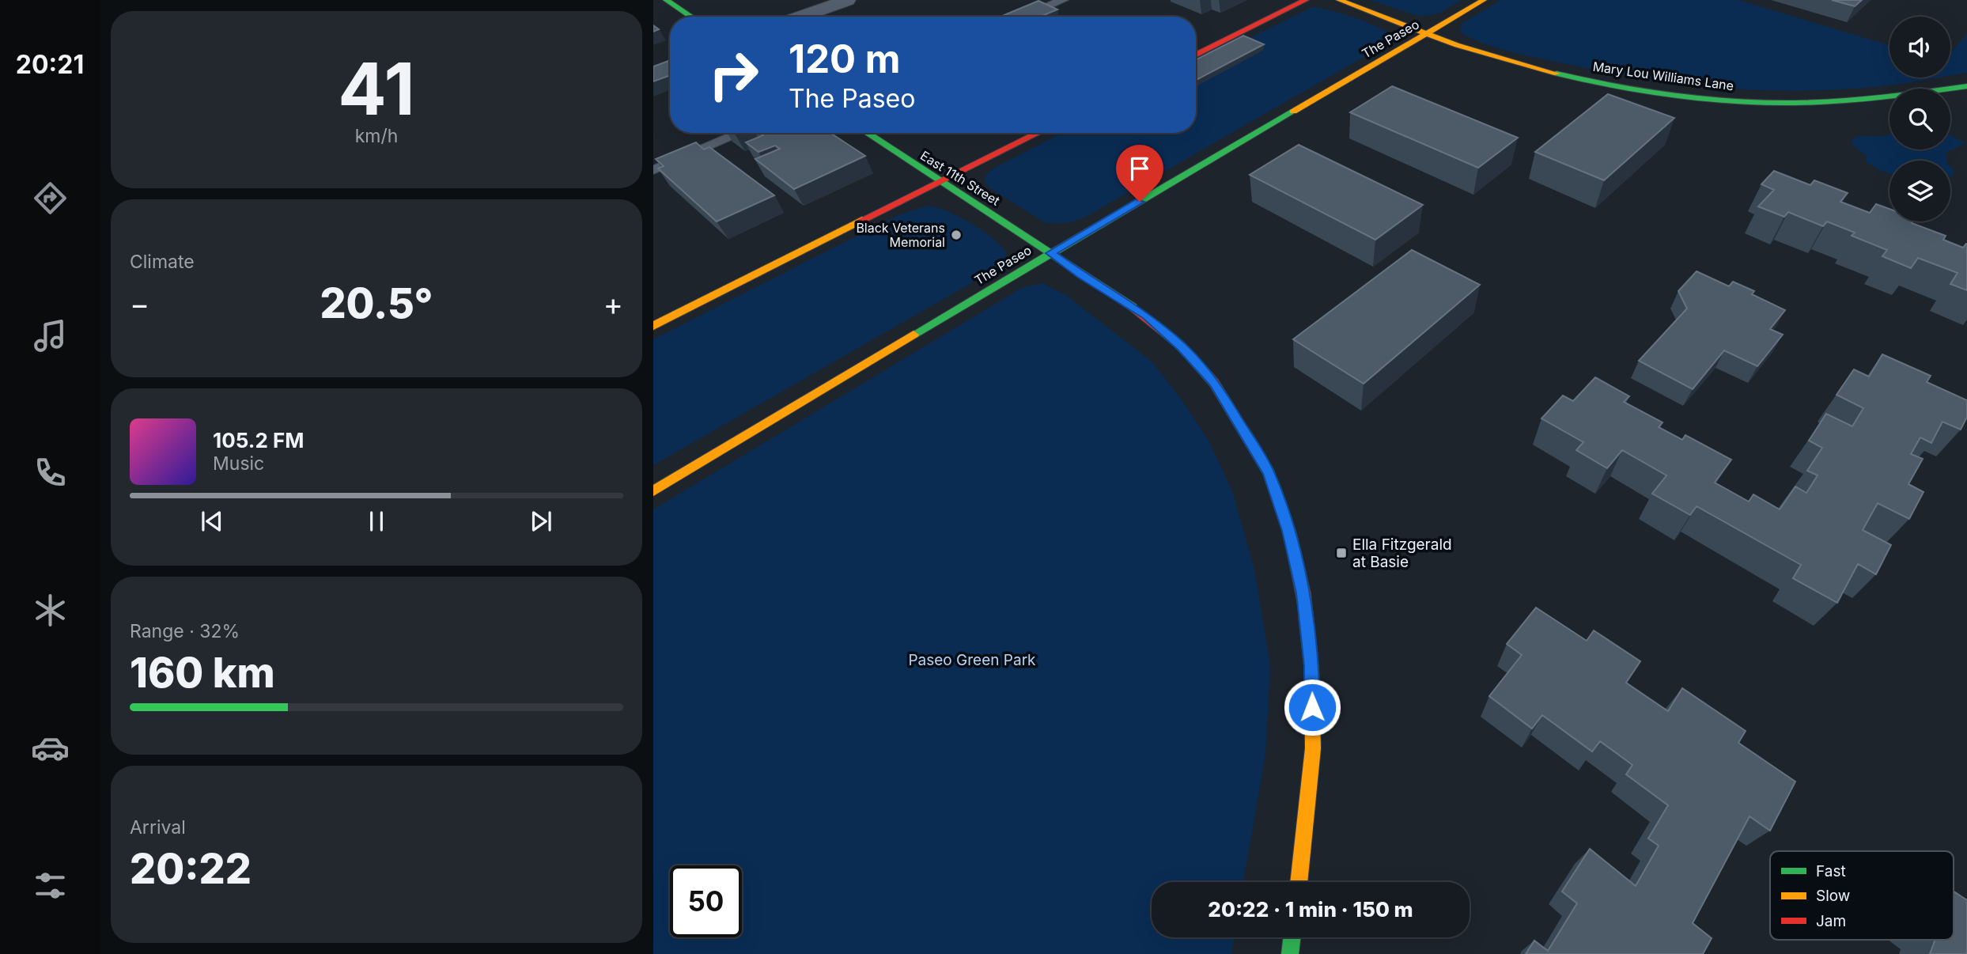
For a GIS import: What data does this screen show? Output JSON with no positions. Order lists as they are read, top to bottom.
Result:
{
  "streets": {
    "main road": ["The Paseo", "Mary Lou Williams Lane", "East 11th Street"]
  },
  "crossings": [
    ["The Paseo", "Mary Lou Williams Lane"],
    ["The Paseo", "East 11th Street"]
  ],
  "parks": ["Paseo Green Park"],
  "places": {
    "other": ["Black Veterans Memorial"],
    "transit": ["Ella Fitzgerald at Basie"]
  },
  "legend": ["Fast", "Slow", "Jam"],
  "page": {
    "tabs": "20:21",
    "tile": [
      ["41", "km/h"],
      "Climate",
      ["Range · 32%", "160 km"],
      ["Arrival", "20:22"]
    ],
    "turn": ["120 m", "The Paseo"],
    "heat": ["−", "20.5°", "+"],
    "song": ["105.2 FM", "Music"],
    "limit": "50",
    "trip": "20:22 · 1 min · 150 m"
  }
}
